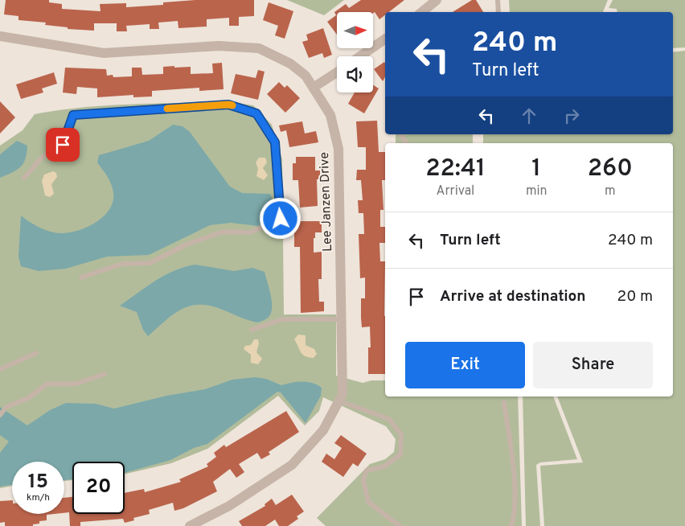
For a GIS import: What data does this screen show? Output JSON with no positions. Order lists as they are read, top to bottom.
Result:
{
  "streets": {
    "street": ["Lee Janzen Drive"]
  },
  "north": "right",
  "page": {
    "turn": ["240 m", "Turn left"],
    "eta": [
      "22:41",
      "Arrival",
      "1",
      "min",
      "260",
      "m"
    ],
    "list": [
      {
        "name": "Turn left",
        "value": "240 m"
      },
      {
        "name": "Arrive at destination",
        "value": "20 m"
      }
    ],
    "buttons": ["Exit", "Share"],
    "speed": "15 km/h",
    "limit": "20"
  }
}
